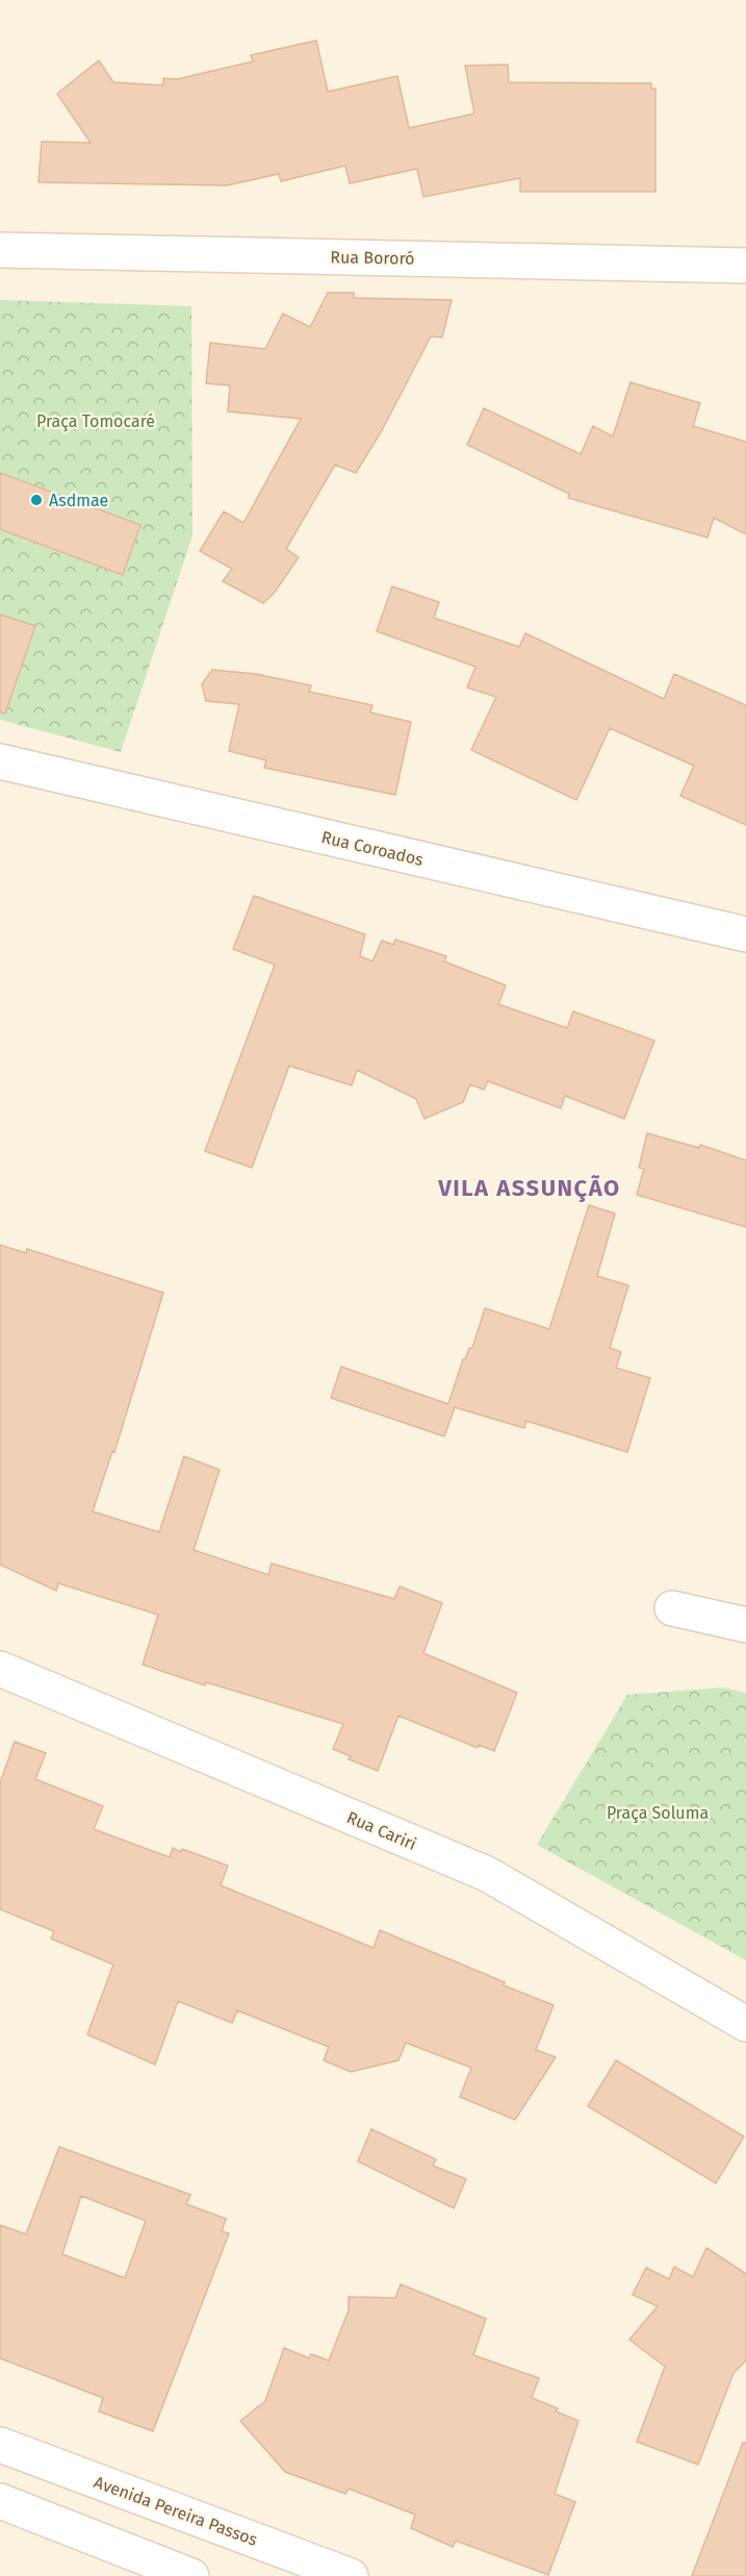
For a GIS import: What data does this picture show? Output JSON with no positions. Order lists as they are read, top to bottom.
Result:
{
  "streets": {
    "street": [
      "Rua Bororó",
      "Rua Coroados",
      "Rua Cariri",
      "Avenida Pereira Passos"
    ]
  },
  "districts": ["VILA ASSUNÇÃO"],
  "parks": ["Praça Tomocaré", "Praça Soluma"],
  "places": ["Asdmae"]
}
